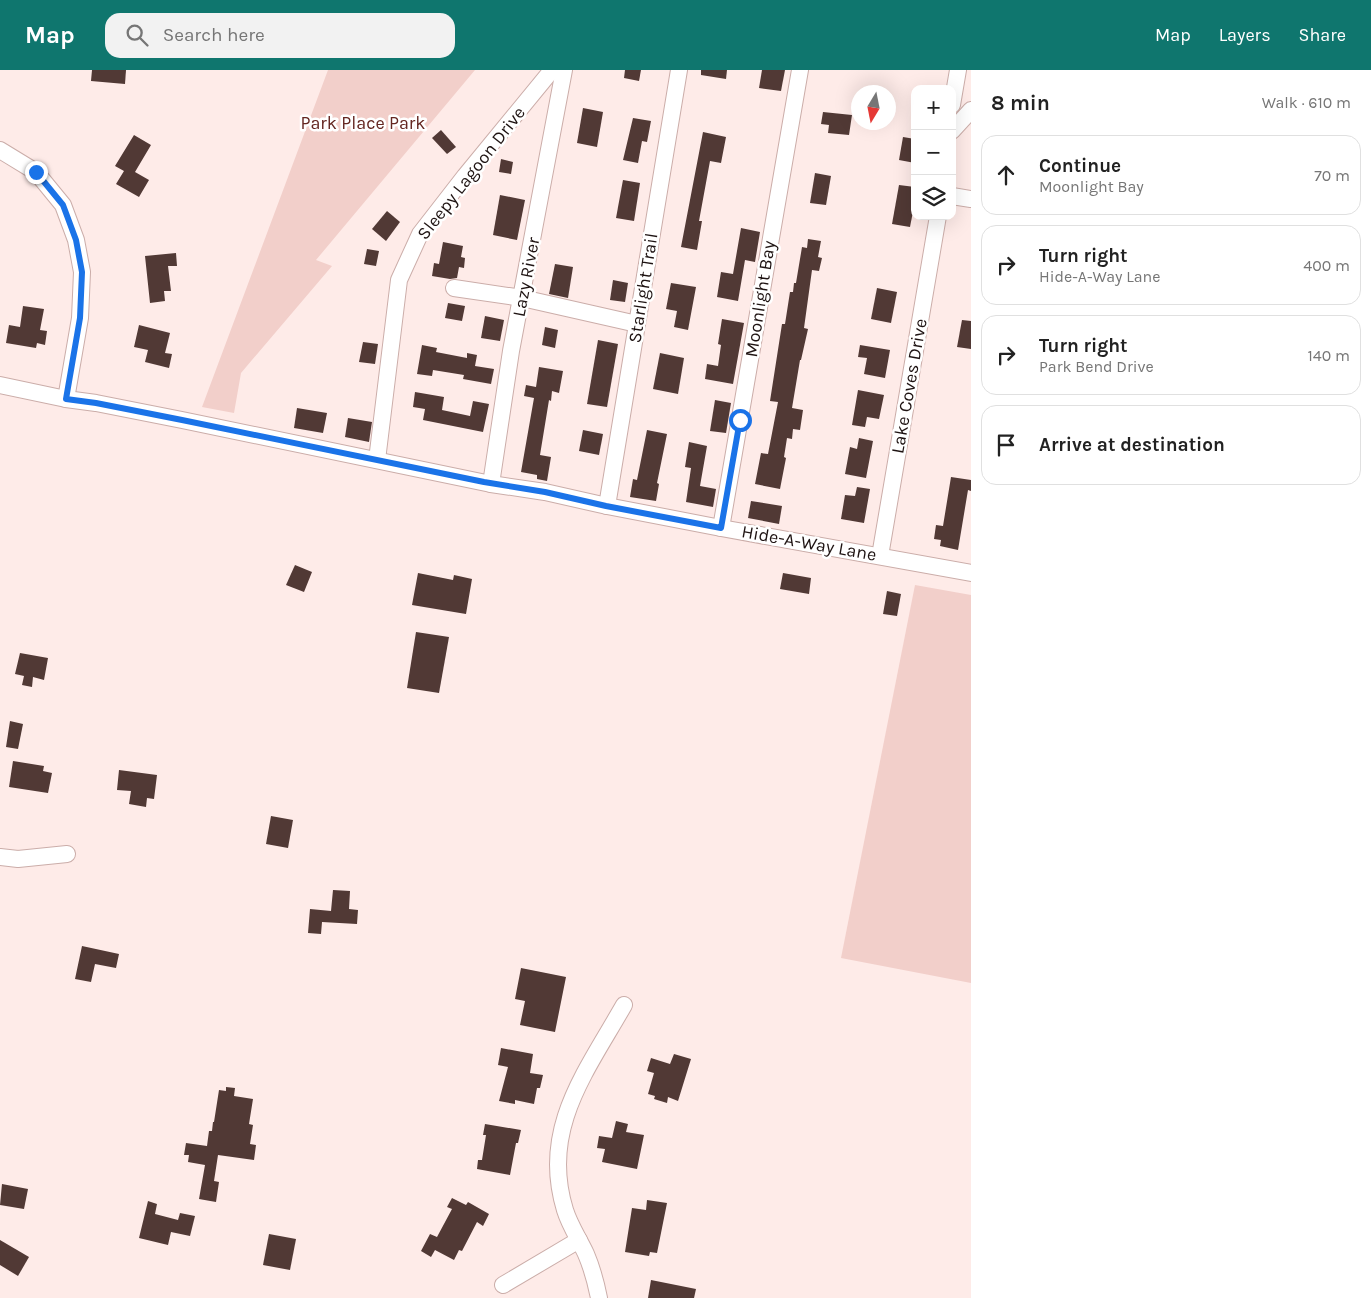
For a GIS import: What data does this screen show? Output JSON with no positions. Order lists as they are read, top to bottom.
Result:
{
  "streets": {
    "street": [
      "Sleepy Lagoon Drive",
      "Lazy River",
      "Starlight Trail",
      "Moonlight Bay",
      "Lake Coves Drive",
      "Hide-A-Way Lane"
    ]
  },
  "crossings": [
    ["Sleepy Lagoon Drive", "Hide-A-Way Lane"],
    ["Lazy River", "Hide-A-Way Lane"],
    ["Starlight Trail", "Hide-A-Way Lane"],
    ["Moonlight Bay", "Hide-A-Way Lane"],
    ["Lake Coves Drive", "Hide-A-Way Lane"]
  ],
  "parks": ["Park Place Park"],
  "north": "bottom",
  "page": {
    "header": "Map",
    "search": "Search here",
    "nav": ["Map", "Layers", "Share"],
    "heading": ["8 min", "Walk · 610 m"],
    "map_buttons": ["+", "−"],
    "list": [
      ["Continue", "Moonlight Bay", "70 m"],
      ["Turn right", "Hide-A-Way Lane", "400 m"],
      ["Turn right", "Park Bend Drive", "140 m"],
      "Arrive at destination"
    ]
  }
}
